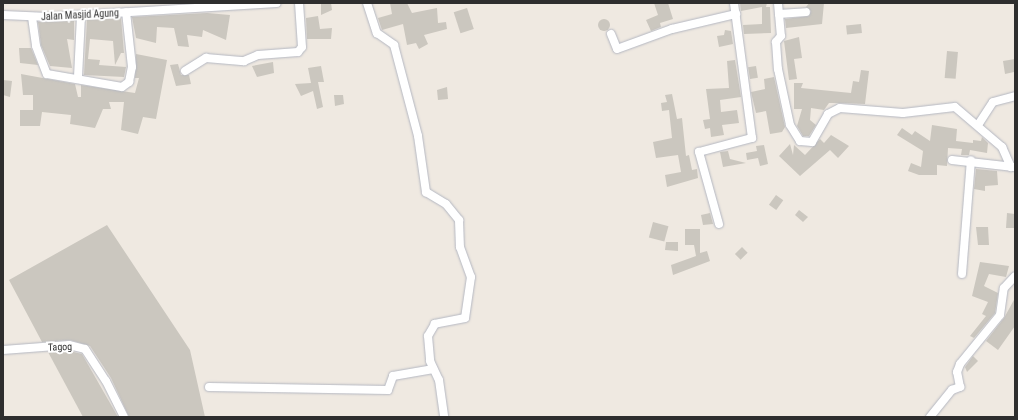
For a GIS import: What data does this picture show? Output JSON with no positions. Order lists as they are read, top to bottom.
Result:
{
  "streets": {
    "street": ["Jalan Masjid Agung", "Tagog"]
  }
}
